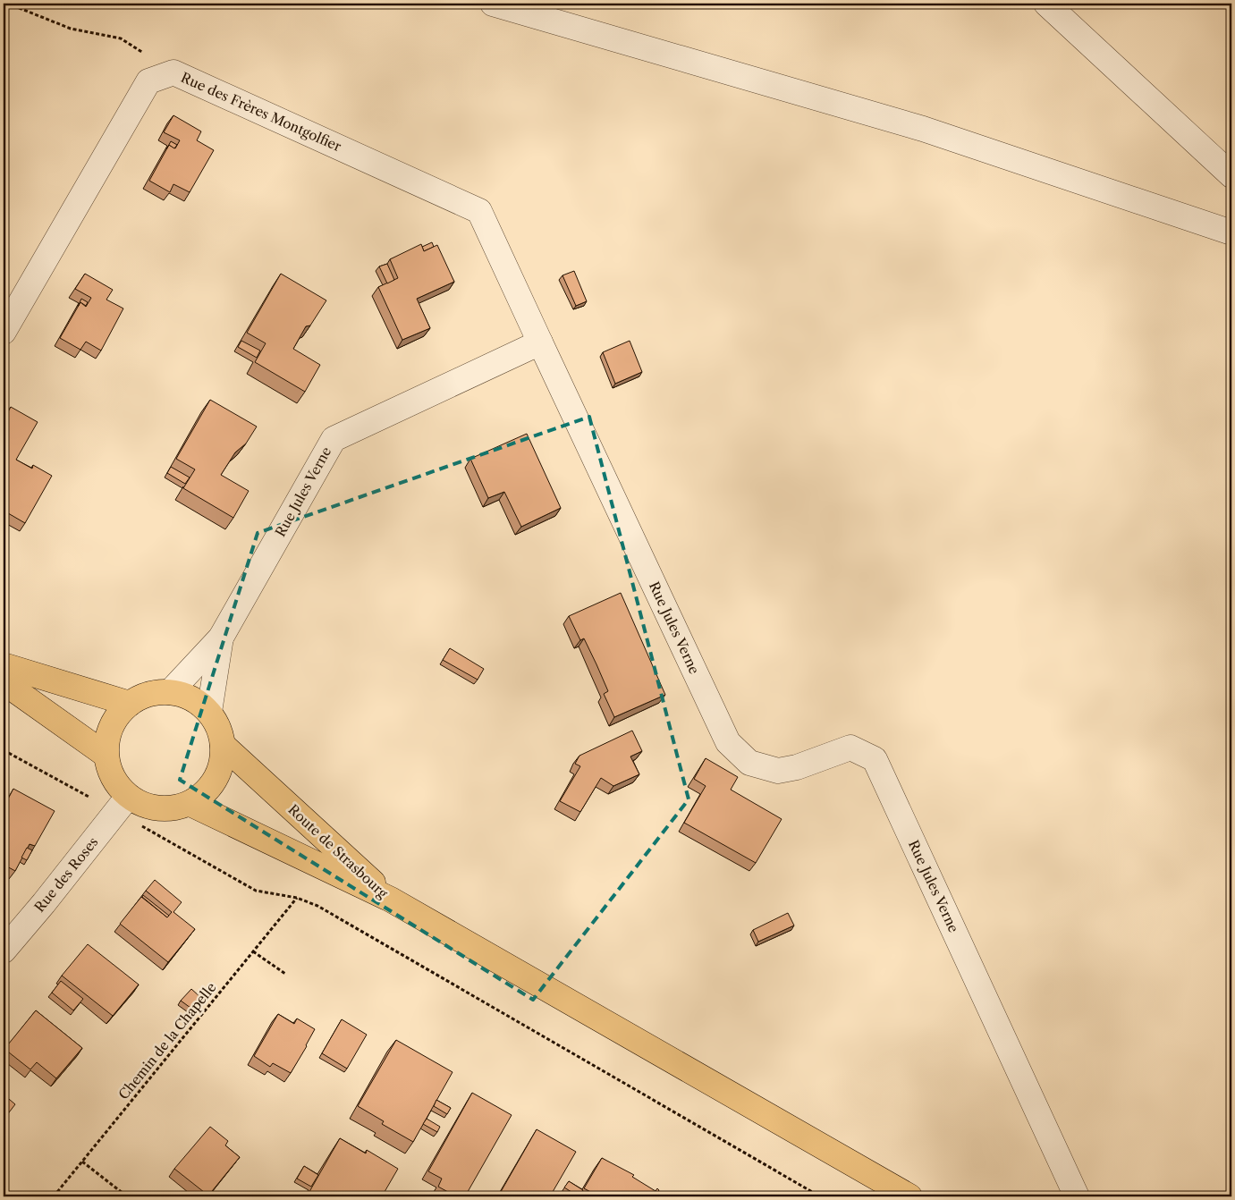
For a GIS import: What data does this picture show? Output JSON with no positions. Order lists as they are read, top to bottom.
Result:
{
  "streets": {
    "main road": ["Route de Strasbourg"],
    "street": ["Rue des Frères Montgolfier", "Rue Jules Verne", "Rue des Roses"],
    "path": ["Chemin de la Chapelle"]
  },
  "crossings": [
    ["Rue des Frères Montgolfier", "Rue Jules Verne"],
    ["Rue Jules Verne", "Route de Strasbourg"],
    ["Rue Jules Verne", "Rue des Roses"],
    ["Route de Strasbourg", "Rue des Roses"]
  ]
}
